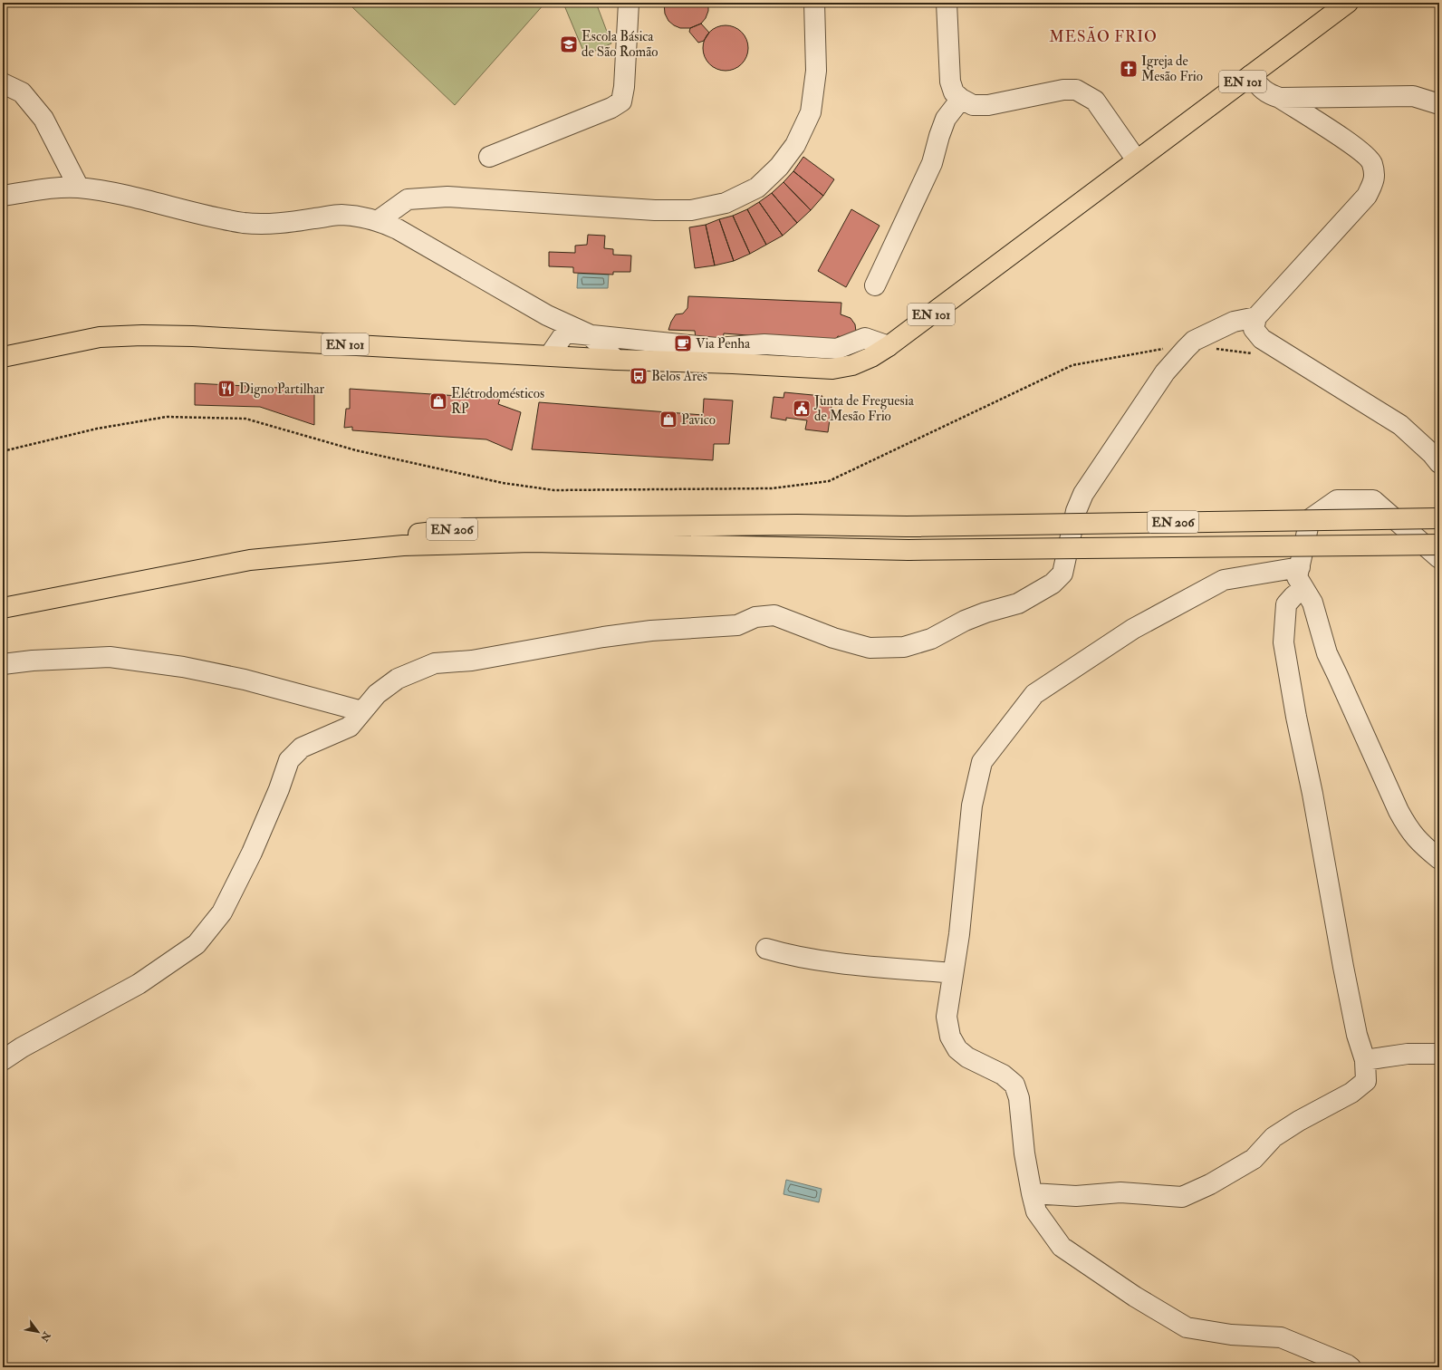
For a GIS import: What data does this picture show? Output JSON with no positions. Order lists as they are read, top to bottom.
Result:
{
  "streets": {
    "main road": ["EN 101", "EN 206"]
  },
  "districts": ["MESÃO FRIO"],
  "places": {
    "school or university": ["Escola Básica de São Romão"],
    "church": ["Igreja de Mesão Frio"],
    "cafe": ["Via Penha"],
    "bus stop": ["Belos Ares"],
    "restaurant": ["Digno Partilhar"],
    "shop": ["Elétrodomésticos RP", "Pavico"],
    "public building": ["Junta de Freguesia de Mesão Frio"]
  },
  "north": "bottom right"
}
